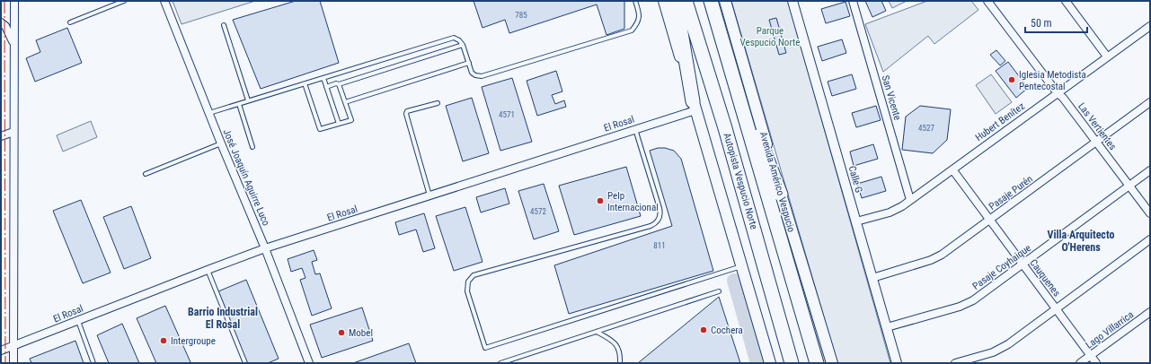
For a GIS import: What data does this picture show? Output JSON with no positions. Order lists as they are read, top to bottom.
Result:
{
  "streets": {
    "highway": ["Autopista Vespucio Norte"],
    "main road": ["Avenida Américo Vespucio"],
    "street": [
      "San Vicente",
      "Hubert Benítez",
      "El Rosal",
      "Las Vertientes",
      "José Joaquín Aguirre Luco",
      "Calle G",
      "Pasaje Purén",
      "Pasaje Coyhaique",
      "Cauquenes",
      "Lago Villarrica"
    ]
  },
  "crossings": [
    ["San Vicente", "Hubert Benítez"],
    ["Hubert Benítez", "Las Vertientes"],
    ["Hubert Benítez", "Calle G"],
    ["Hubert Benítez", "Cauquenes"],
    ["El Rosal", "José Joaquín Aguirre Luco"],
    ["Las Vertientes", "Pasaje Purén"],
    ["Las Vertientes", "Pasaje Coyhaique"],
    ["Calle G", "Pasaje Purén"],
    ["Calle G", "Pasaje Coyhaique"],
    ["Pasaje Purén", "Cauquenes"],
    ["Pasaje Coyhaique", "Cauquenes"],
    ["Cauquenes", "Lago Villarrica"]
  ],
  "districts": ["Villa Arquitecto O'Herens", "Barrio Industrial El Rosal"],
  "parks": ["Parque Vespucio Norte"],
  "places": [
    "Iglesia Metodista Pentecostal",
    "Pelp Internacional",
    "Cochera",
    "Mobel",
    "Intergroupe"
  ],
  "house_numbers": [
    "785",
    "4571",
    "4527",
    "4572",
    "811"
  ],
  "scale_bar": "50 m"
}
